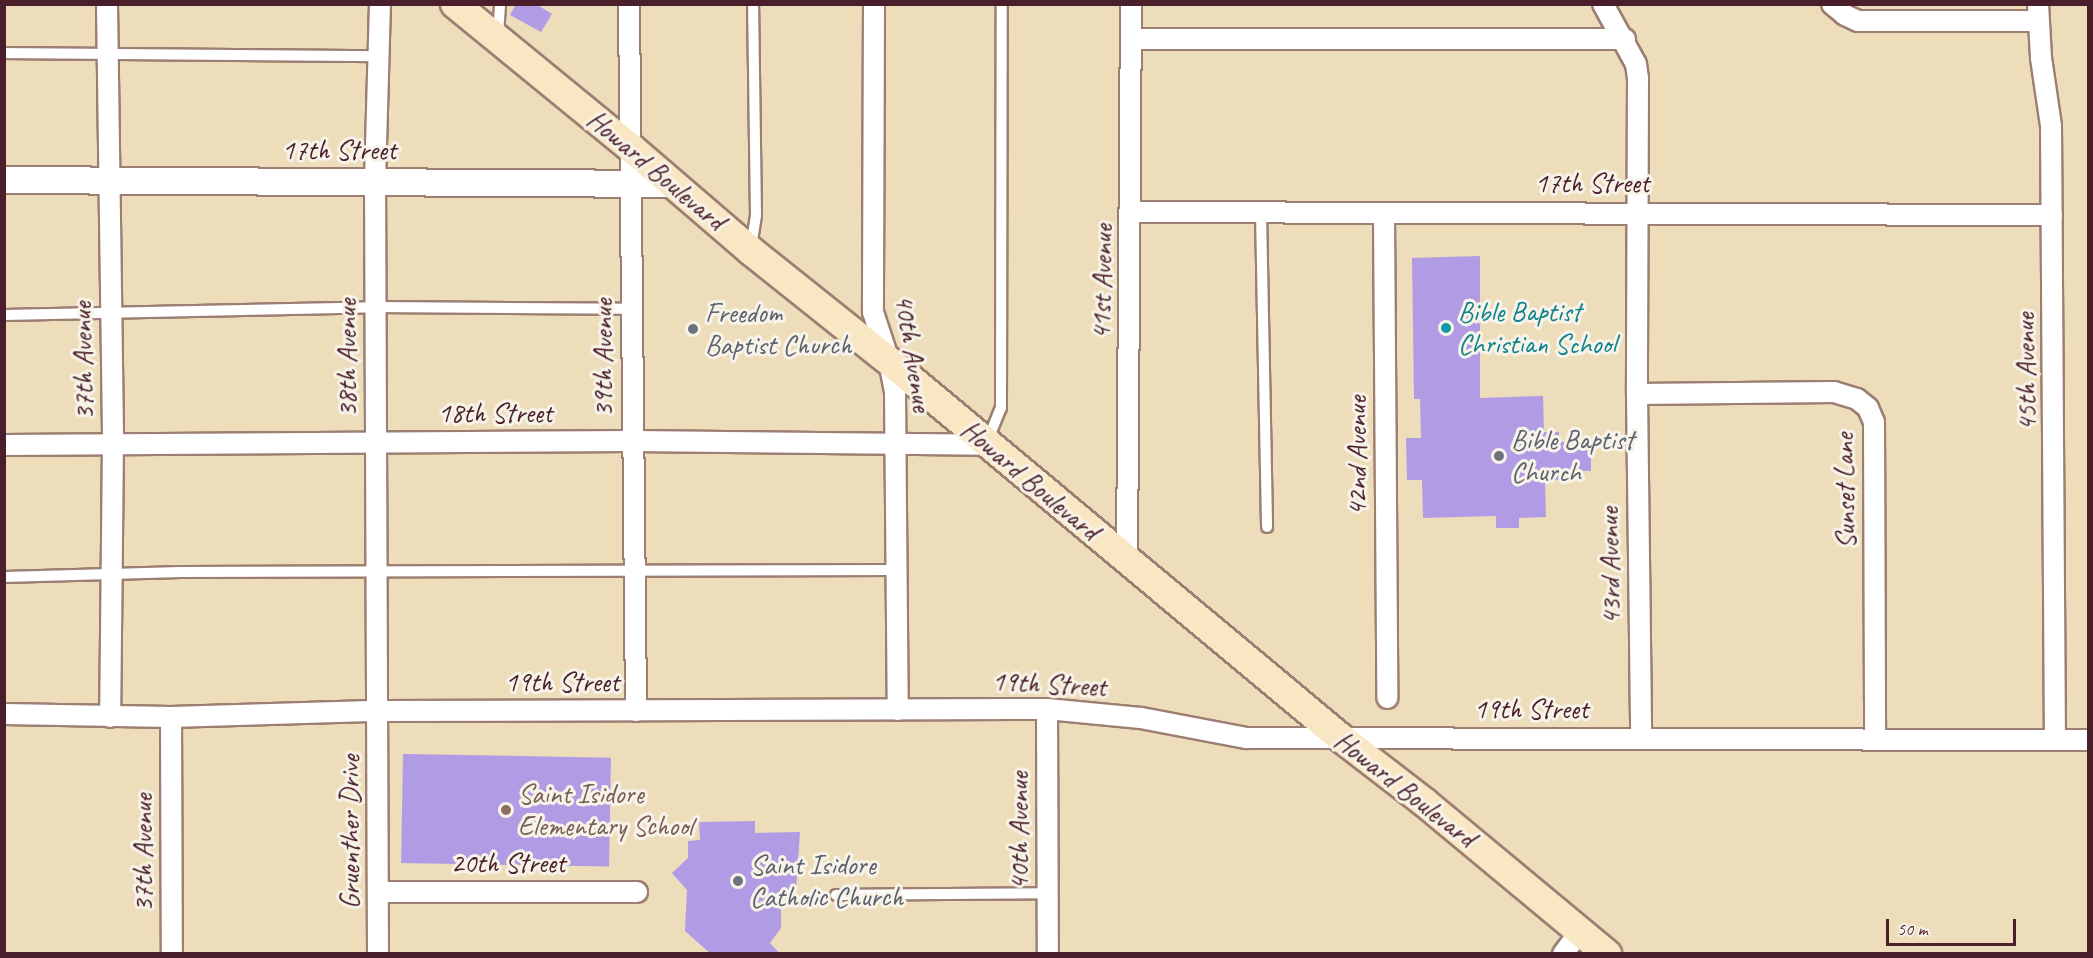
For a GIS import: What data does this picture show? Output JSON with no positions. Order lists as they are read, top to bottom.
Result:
{
  "streets": {
    "main road": ["Howard Boulevard"],
    "street": [
      "17th Street",
      "41st Avenue",
      "40th Avenue",
      "38th Avenue",
      "39th Avenue",
      "37th Avenue",
      "45th Avenue",
      "18th Street",
      "42nd Avenue",
      "Sunset Lane",
      "43rd Avenue",
      "19th Street",
      "Gruenther Drive",
      "20th Street"
    ]
  },
  "crossings": [
    ["17th Street", "Howard Boulevard"],
    ["17th Street", "41st Avenue"],
    ["17th Street", "38th Avenue"],
    ["17th Street", "39th Avenue"],
    ["17th Street", "37th Avenue"],
    ["17th Street", "45th Avenue"],
    ["17th Street", "42nd Avenue"],
    ["17th Street", "43rd Avenue"],
    ["Howard Boulevard", "41st Avenue"],
    ["Howard Boulevard", "40th Avenue"],
    ["Howard Boulevard", "39th Avenue"],
    ["Howard Boulevard", "18th Street"],
    ["Howard Boulevard", "19th Street"],
    ["40th Avenue", "18th Street"],
    ["40th Avenue", "19th Street"],
    ["38th Avenue", "18th Street"],
    ["38th Avenue", "19th Street"],
    ["38th Avenue", "Gruenther Drive"],
    ["39th Avenue", "18th Street"],
    ["39th Avenue", "19th Street"],
    ["37th Avenue", "18th Street"],
    ["37th Avenue", "19th Street"],
    ["45th Avenue", "19th Street"],
    ["Sunset Lane", "43rd Avenue"],
    ["Sunset Lane", "19th Street"],
    ["43rd Avenue", "19th Street"],
    ["19th Street", "Gruenther Drive"],
    ["Gruenther Drive", "20th Street"]
  ],
  "places": [
    "Bible Baptist Christian School",
    "Freedom Baptist Church",
    "Bible Baptist Church",
    "Saint Isidore Elementary School",
    "Saint Isidore Catholic Church"
  ],
  "scale_bar": "50 m"
}
